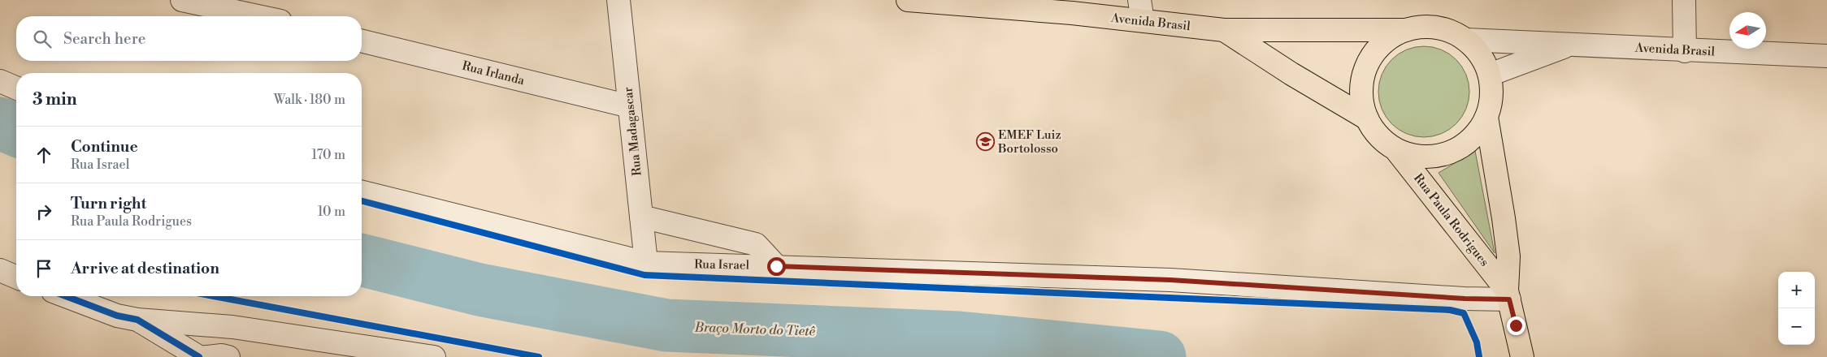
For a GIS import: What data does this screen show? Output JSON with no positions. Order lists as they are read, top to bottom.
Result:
{
  "streets": {
    "main road": ["Avenida Brasil", "Rua Paula Rodrigues"],
    "street": ["Rua Irlanda", "Rua Madagascar", "Rua Israel"]
  },
  "crossings": [
    ["Avenida Brasil", "Rua Paula Rodrigues"],
    ["Rua Irlanda", "Rua Madagascar"],
    ["Rua Madagascar", "Rua Israel"],
    ["Rua Paula Rodrigues", "Rua Israel"]
  ],
  "water": ["Braço Morto do Tietê"],
  "places": {
    "school or university": ["EMEF Luiz Bortolosso"]
  },
  "north": "left",
  "page": {
    "search": "Search here",
    "heading": ["3 min", "Walk · 180 m"],
    "list": [
      ["Continue", "Rua Israel", "170 m"],
      ["Turn right", "Rua Paula Rodrigues", "10 m"],
      "Arrive at destination"
    ],
    "map_buttons": ["+", "−"]
  }
}
